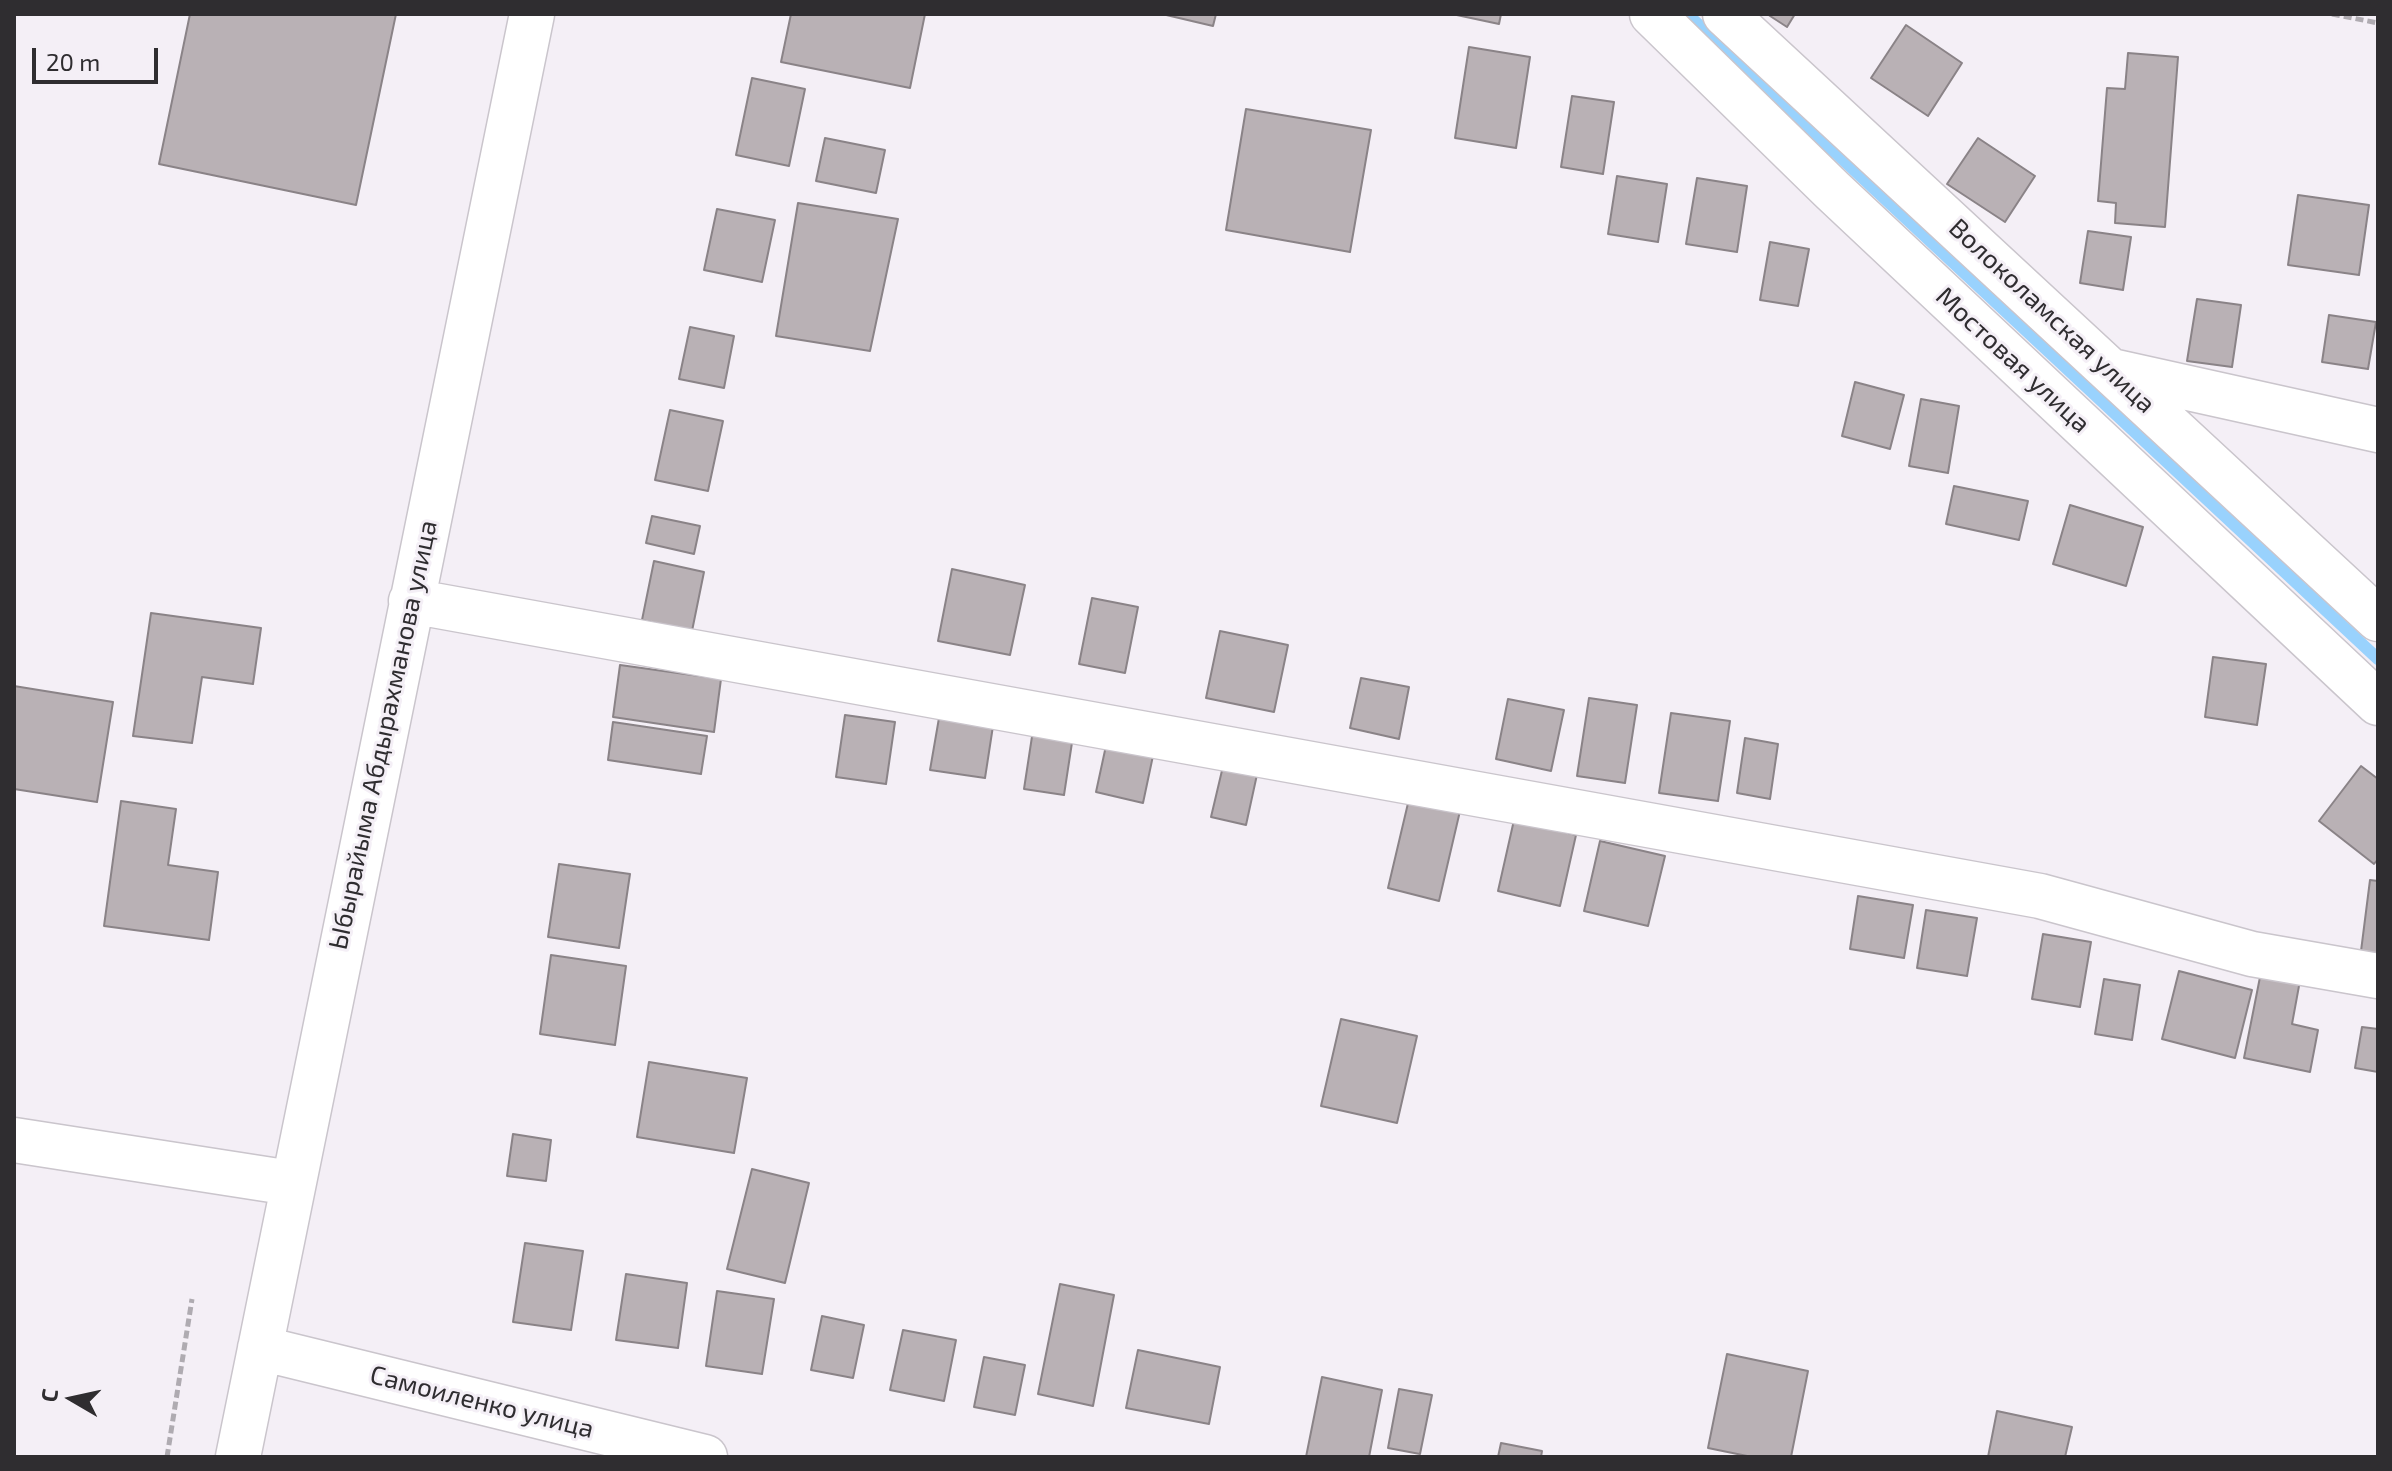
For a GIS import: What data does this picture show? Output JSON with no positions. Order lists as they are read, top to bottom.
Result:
{
  "streets": {
    "street": [
      "Волоколамская улица",
      "Мостовая улица",
      "Ыбырайыма Абдырахманова улица",
      "Самоиленко улица"
    ]
  },
  "crossings": [
    ["Ыбырайыма Абдырахманова улица", "Самоиленко улица"]
  ],
  "scale_bar": "20 m",
  "north": "left"
}
